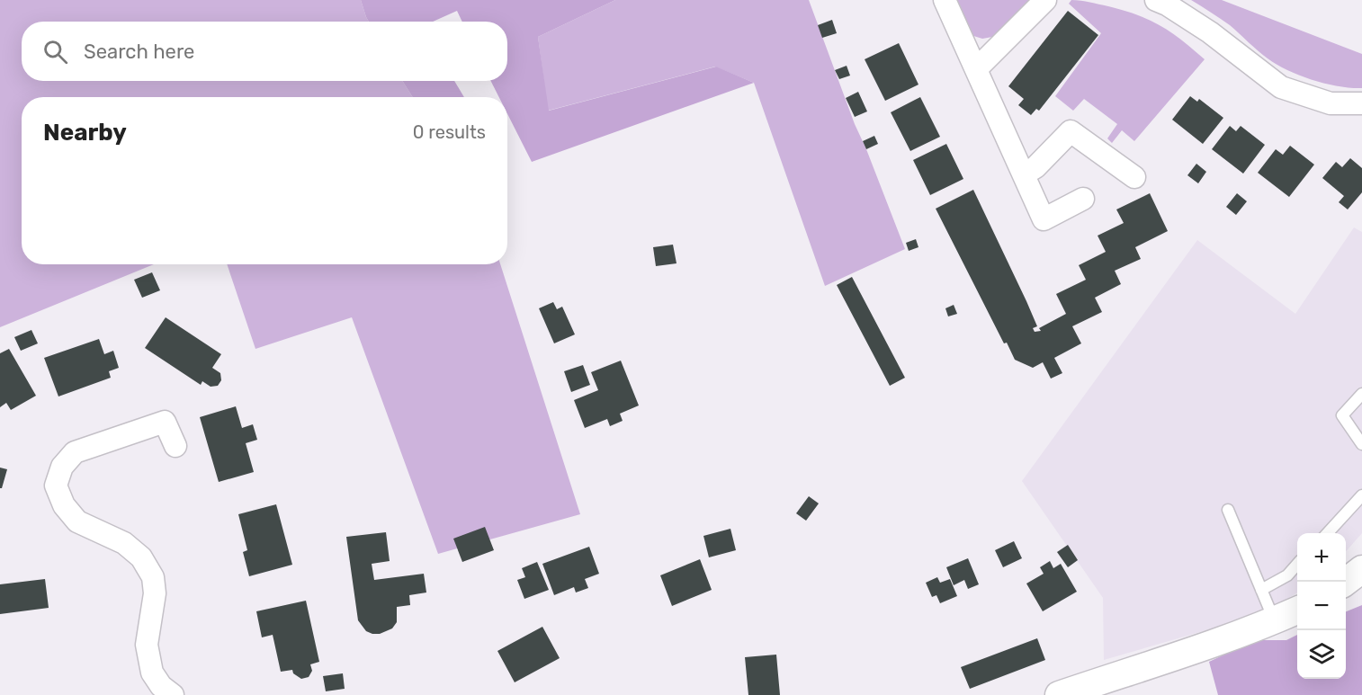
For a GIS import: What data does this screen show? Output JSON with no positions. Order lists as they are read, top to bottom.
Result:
{
  "page": {
    "search": "Search here",
    "heading": ["Nearby", "0 results"],
    "map_buttons": ["+", "−"]
  }
}
